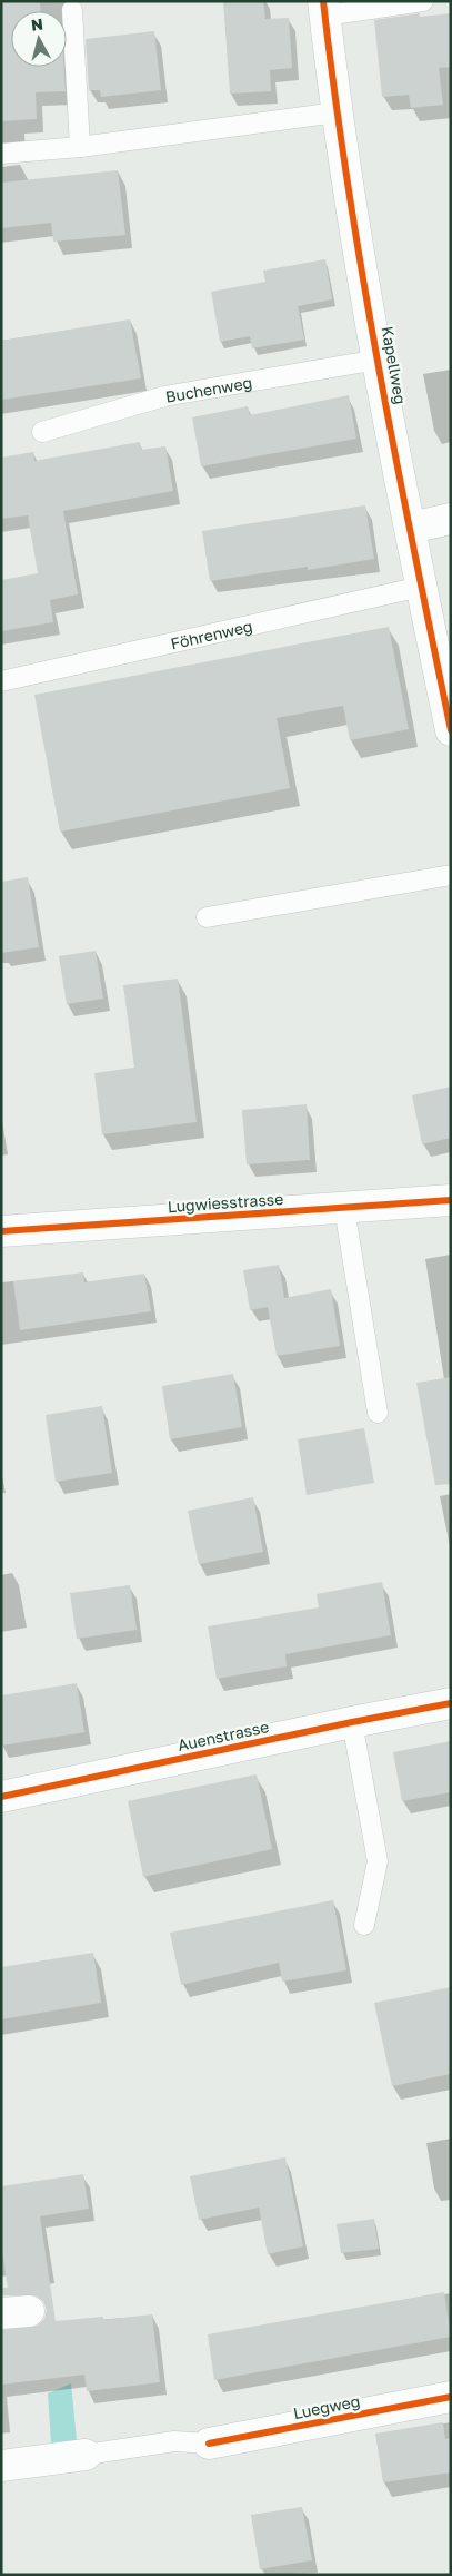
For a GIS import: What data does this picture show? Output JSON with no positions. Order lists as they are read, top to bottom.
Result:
{
  "streets": {
    "street": [
      "Kapellweg",
      "Lugwiesstrasse",
      "Auenstrasse",
      "Luegweg"
    ],
    "lane": ["Buchenweg", "Föhrenweg"]
  },
  "crossings": [
    ["Kapellweg", "Buchenweg"],
    ["Kapellweg", "Föhrenweg"]
  ],
  "north": "top"
}
